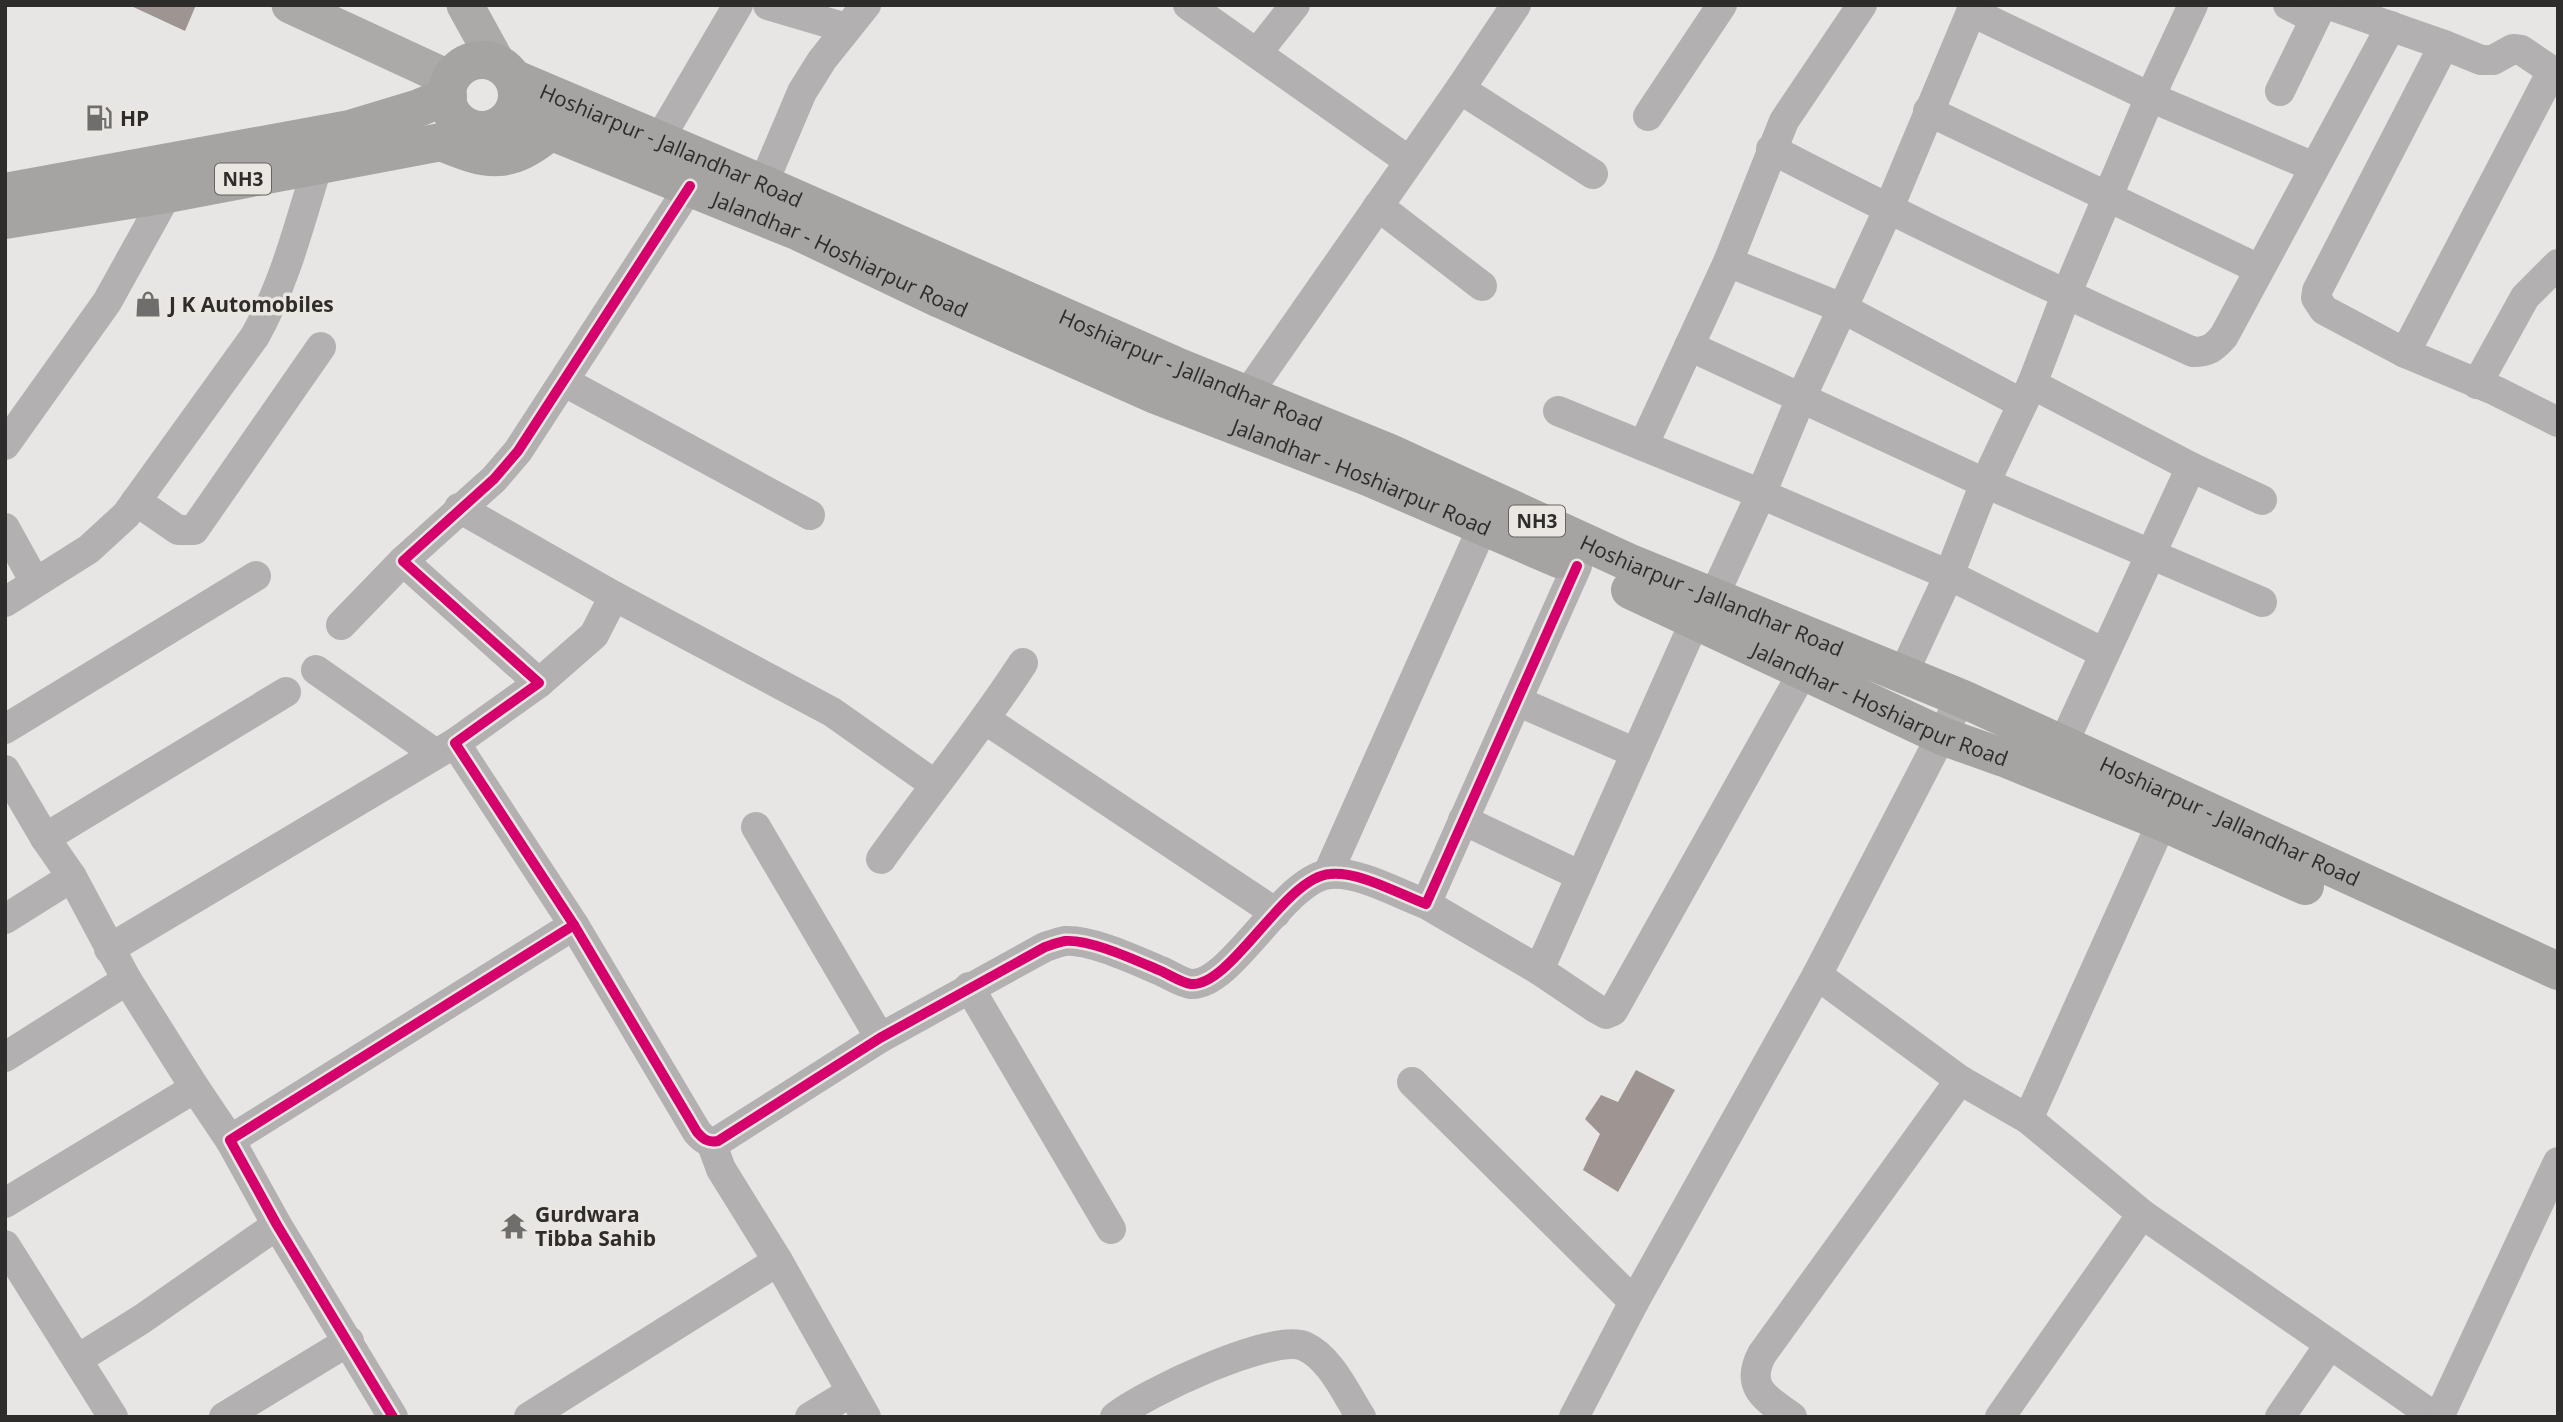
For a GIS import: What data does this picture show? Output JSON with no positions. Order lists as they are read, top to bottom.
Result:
{
  "streets": {
    "highway": ["Hoshiarpur - Jallandhar Road", "NH3", "Jalandhar - Hoshiarpur Road"]
  },
  "crossings": [
    ["Hoshiarpur - Jallandhar Road", "NH3"],
    ["Hoshiarpur - Jallandhar Road", "Jalandhar - Hoshiarpur Road"],
    ["NH3", "Jalandhar - Hoshiarpur Road"]
  ],
  "places": {
    "fuel station": ["HP"],
    "shop": ["J K Automobiles"],
    "temple": ["Gurdwara Tibba Sahib"]
  }
}
